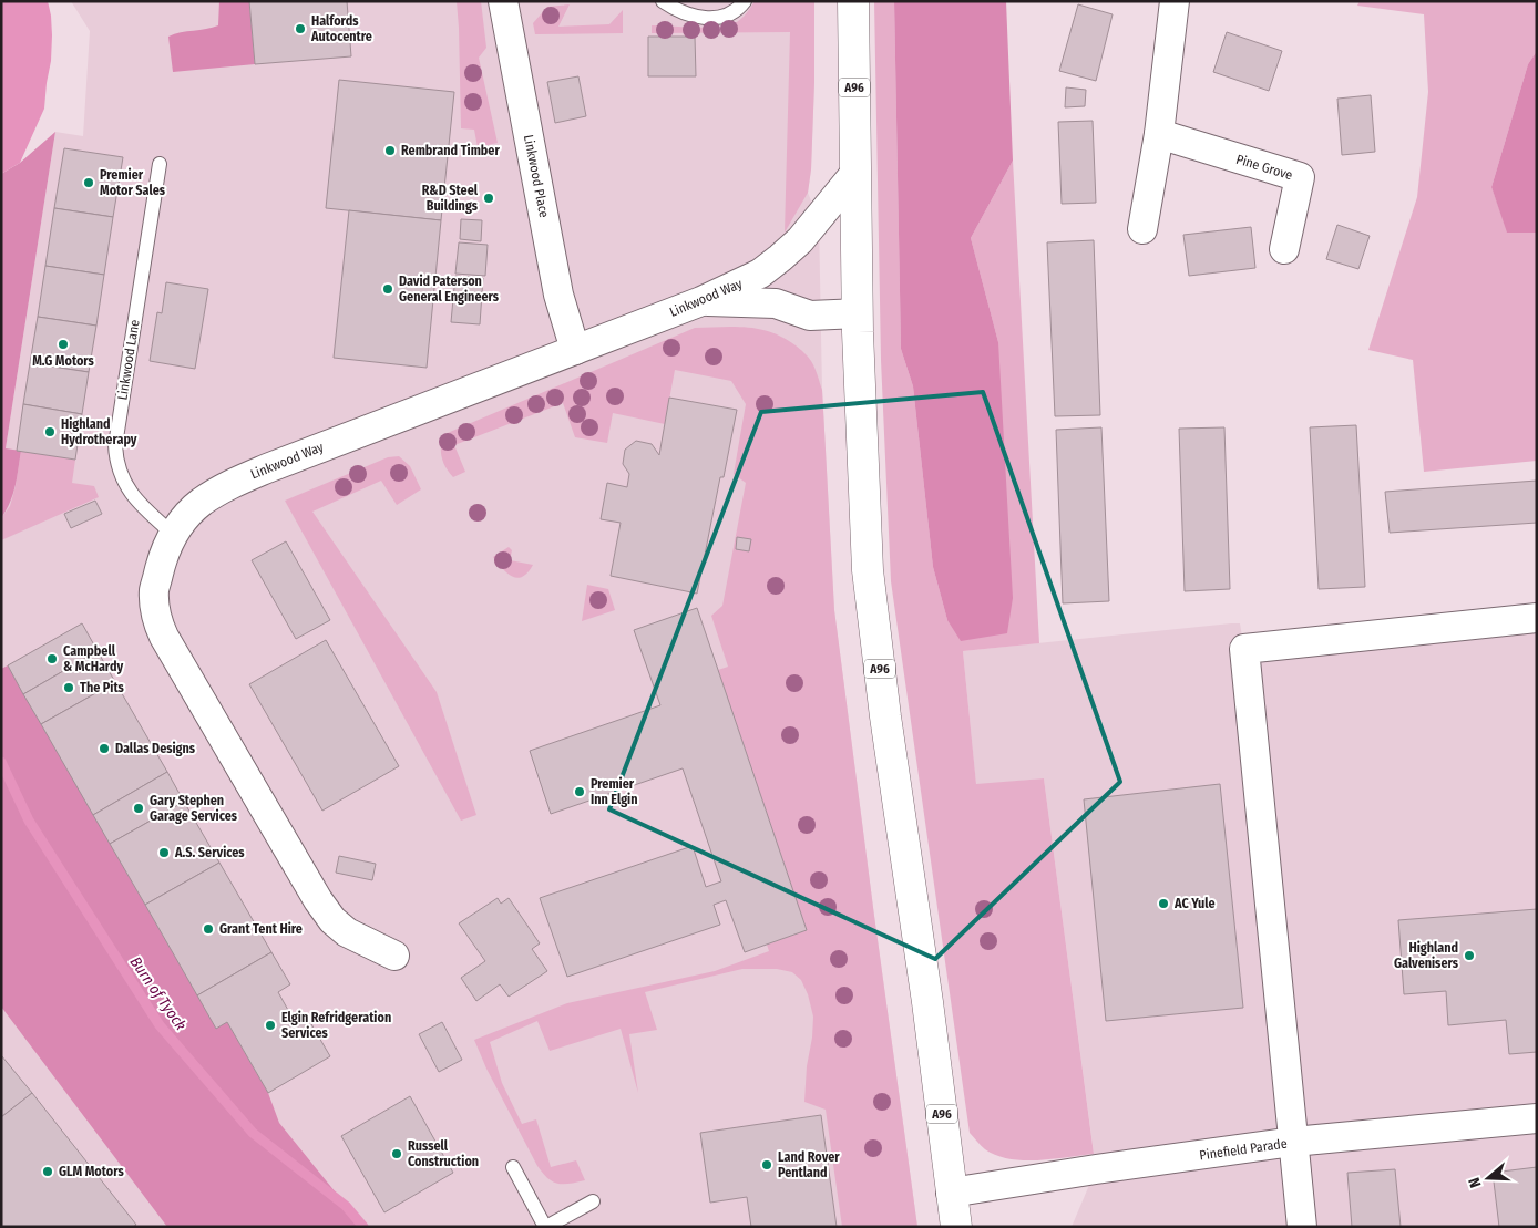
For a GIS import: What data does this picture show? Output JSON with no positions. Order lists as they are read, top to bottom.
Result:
{
  "streets": {
    "highway": ["A96"],
    "street": [
      "Pine Grove",
      "Linkwood Place",
      "Linkwood Way",
      "Pinefield Parade"
    ],
    "lane": ["Linkwood Lane"]
  },
  "crossings": [
    ["A96", "Linkwood Way"],
    ["A96", "Pinefield Parade"],
    ["Linkwood Place", "Linkwood Way"],
    ["Linkwood Way", "Linkwood Lane"]
  ],
  "water": ["Burn of Tyock"],
  "places": [
    "Halfords Autocentre",
    "Rembrand Timber",
    "Premier Motor Sales",
    "R&D Steel Buildings",
    "David Paterson General Engineers",
    "M.G Motors",
    "Highland Hydrotherapy",
    "Campbell & McHardy",
    "The Pits",
    "Dallas Designs",
    "Premier Inn Elgin",
    "Gary Stephen Garage Services",
    "A.S. Services",
    "AC Yule",
    "Grant Tent Hire",
    "Highland Galvenisers",
    "Elgin Refridgeration Services",
    "Russell Construction",
    "Land Rover Pentland",
    "GLM Motors"
  ],
  "north": "left"
}
